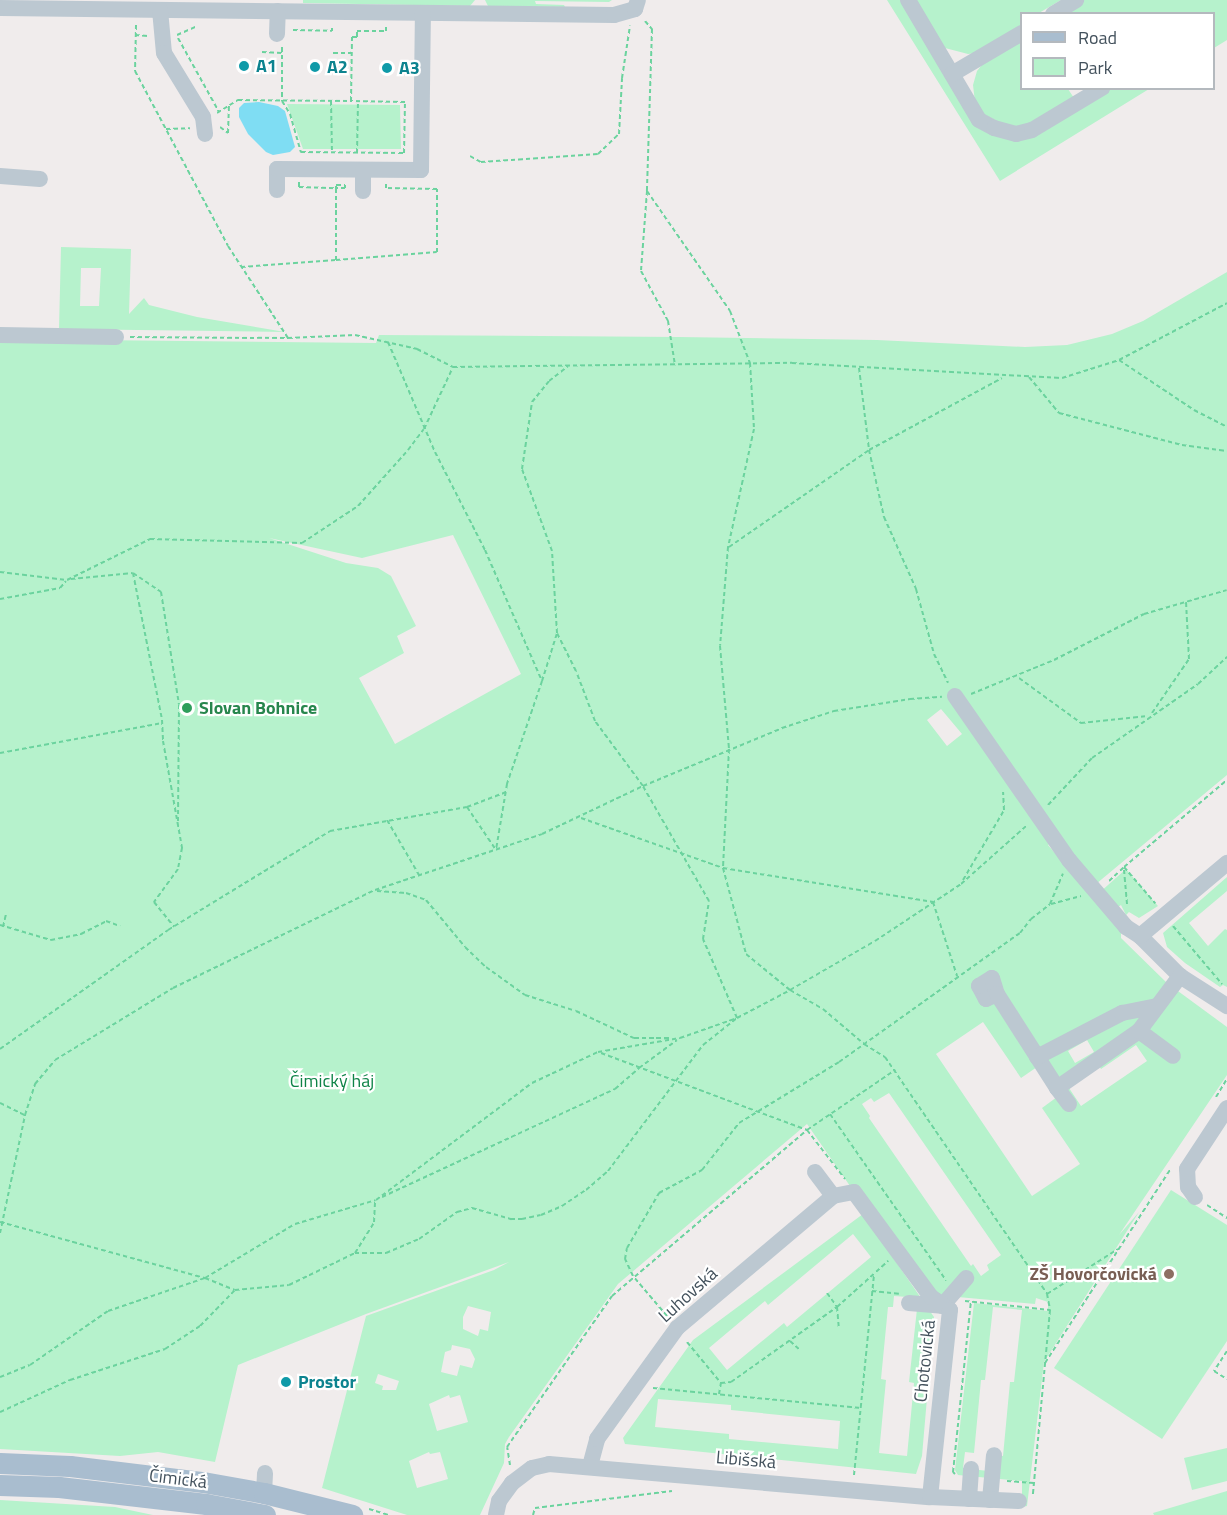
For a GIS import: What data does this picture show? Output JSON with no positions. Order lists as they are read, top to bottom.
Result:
{
  "streets": {
    "main road": ["Čimická"],
    "street": ["Luhovská", "Chotovická", "Libišská"]
  },
  "crossings": [
    ["Luhovská", "Chotovická"],
    ["Luhovská", "Libišská"],
    ["Chotovická", "Libišská"]
  ],
  "parks": ["Čimický háj"],
  "places": [
    "A1",
    "A2",
    "A3",
    "Slovan Bohnice",
    "ZŠ Hovorčovická",
    "Prostor"
  ],
  "legend": ["Road", "Park"]
}
